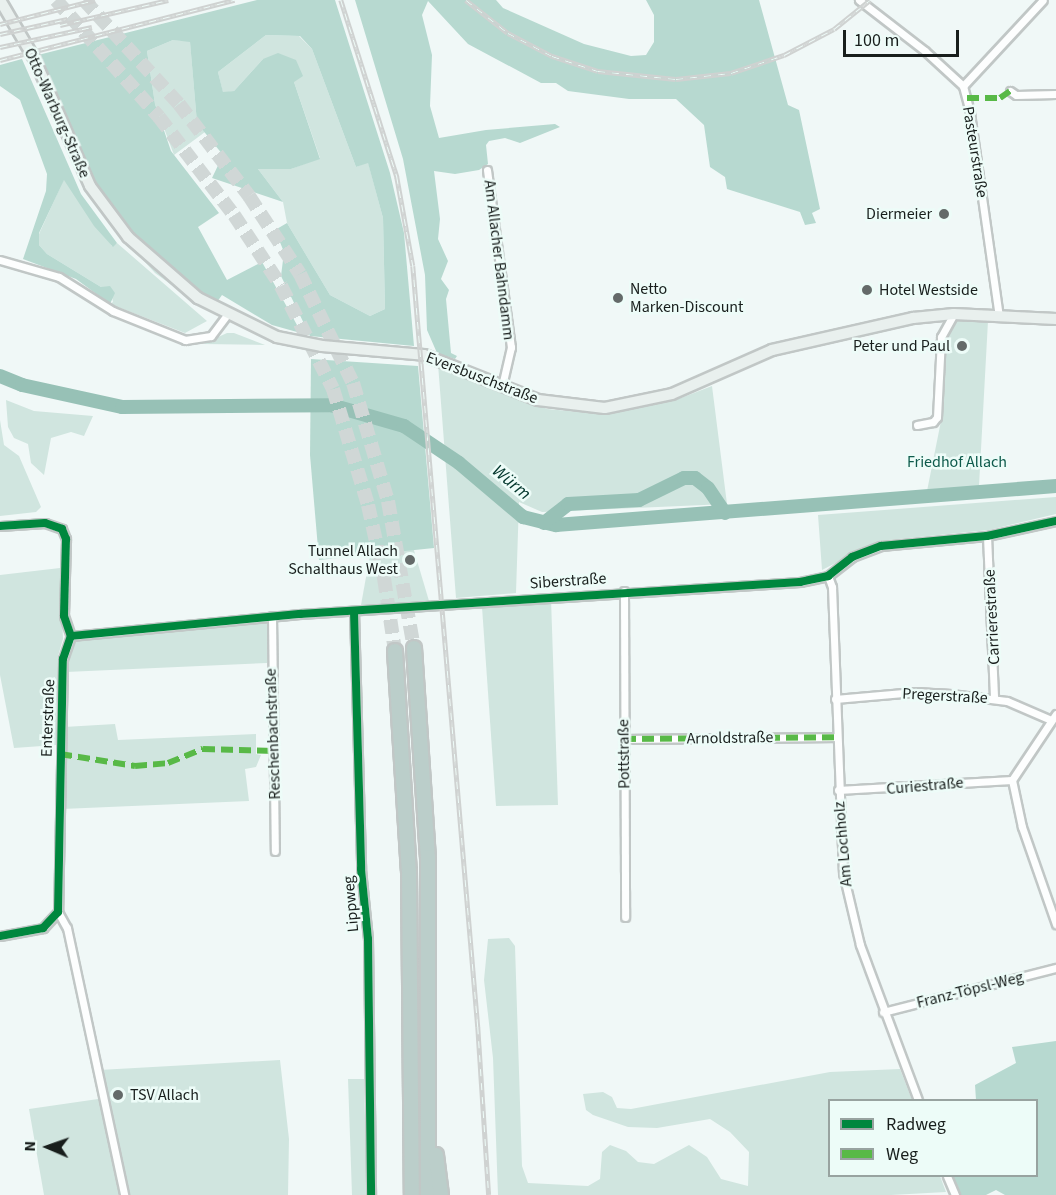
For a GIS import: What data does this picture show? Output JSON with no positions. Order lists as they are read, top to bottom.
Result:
{
  "streets": {
    "main road": ["Otto-Warburg-Straße", "Eversbuschstraße"],
    "street": [
      "Pasteurstraße",
      "Am Allacher Bahndamm",
      "Siberstraße",
      "Carrierestraße",
      "Pregerstraße",
      "Enterstraße",
      "Reschenbachstraße",
      "Arnoldstraße",
      "Pottstraße",
      "Curiestraße",
      "Am Lochholz",
      "Lippweg",
      "Franz-Töpsl-Weg"
    ]
  },
  "crossings": [
    ["Otto-Warburg-Straße", "Eversbuschstraße"],
    ["Pasteurstraße", "Eversbuschstraße"],
    ["Am Allacher Bahndamm", "Eversbuschstraße"],
    ["Siberstraße", "Carrierestraße"],
    ["Siberstraße", "Enterstraße"],
    ["Siberstraße", "Reschenbachstraße"],
    ["Siberstraße", "Pottstraße"],
    ["Siberstraße", "Am Lochholz"],
    ["Siberstraße", "Lippweg"],
    ["Carrierestraße", "Pregerstraße"],
    ["Pregerstraße", "Am Lochholz"],
    ["Arnoldstraße", "Pottstraße"],
    ["Arnoldstraße", "Am Lochholz"],
    ["Curiestraße", "Am Lochholz"],
    ["Am Lochholz", "Franz-Töpsl-Weg"]
  ],
  "water": ["Würm"],
  "parks": ["Friedhof Allach"],
  "places": [
    "Diermeier",
    "Hotel Westside",
    "Netto Marken-Discount",
    "Peter und Paul",
    "Tunnel Allach Schalthaus West",
    "TSV Allach"
  ],
  "legend": ["Radweg", "Weg"],
  "scale_bar": "100 m",
  "north": "left"
}
